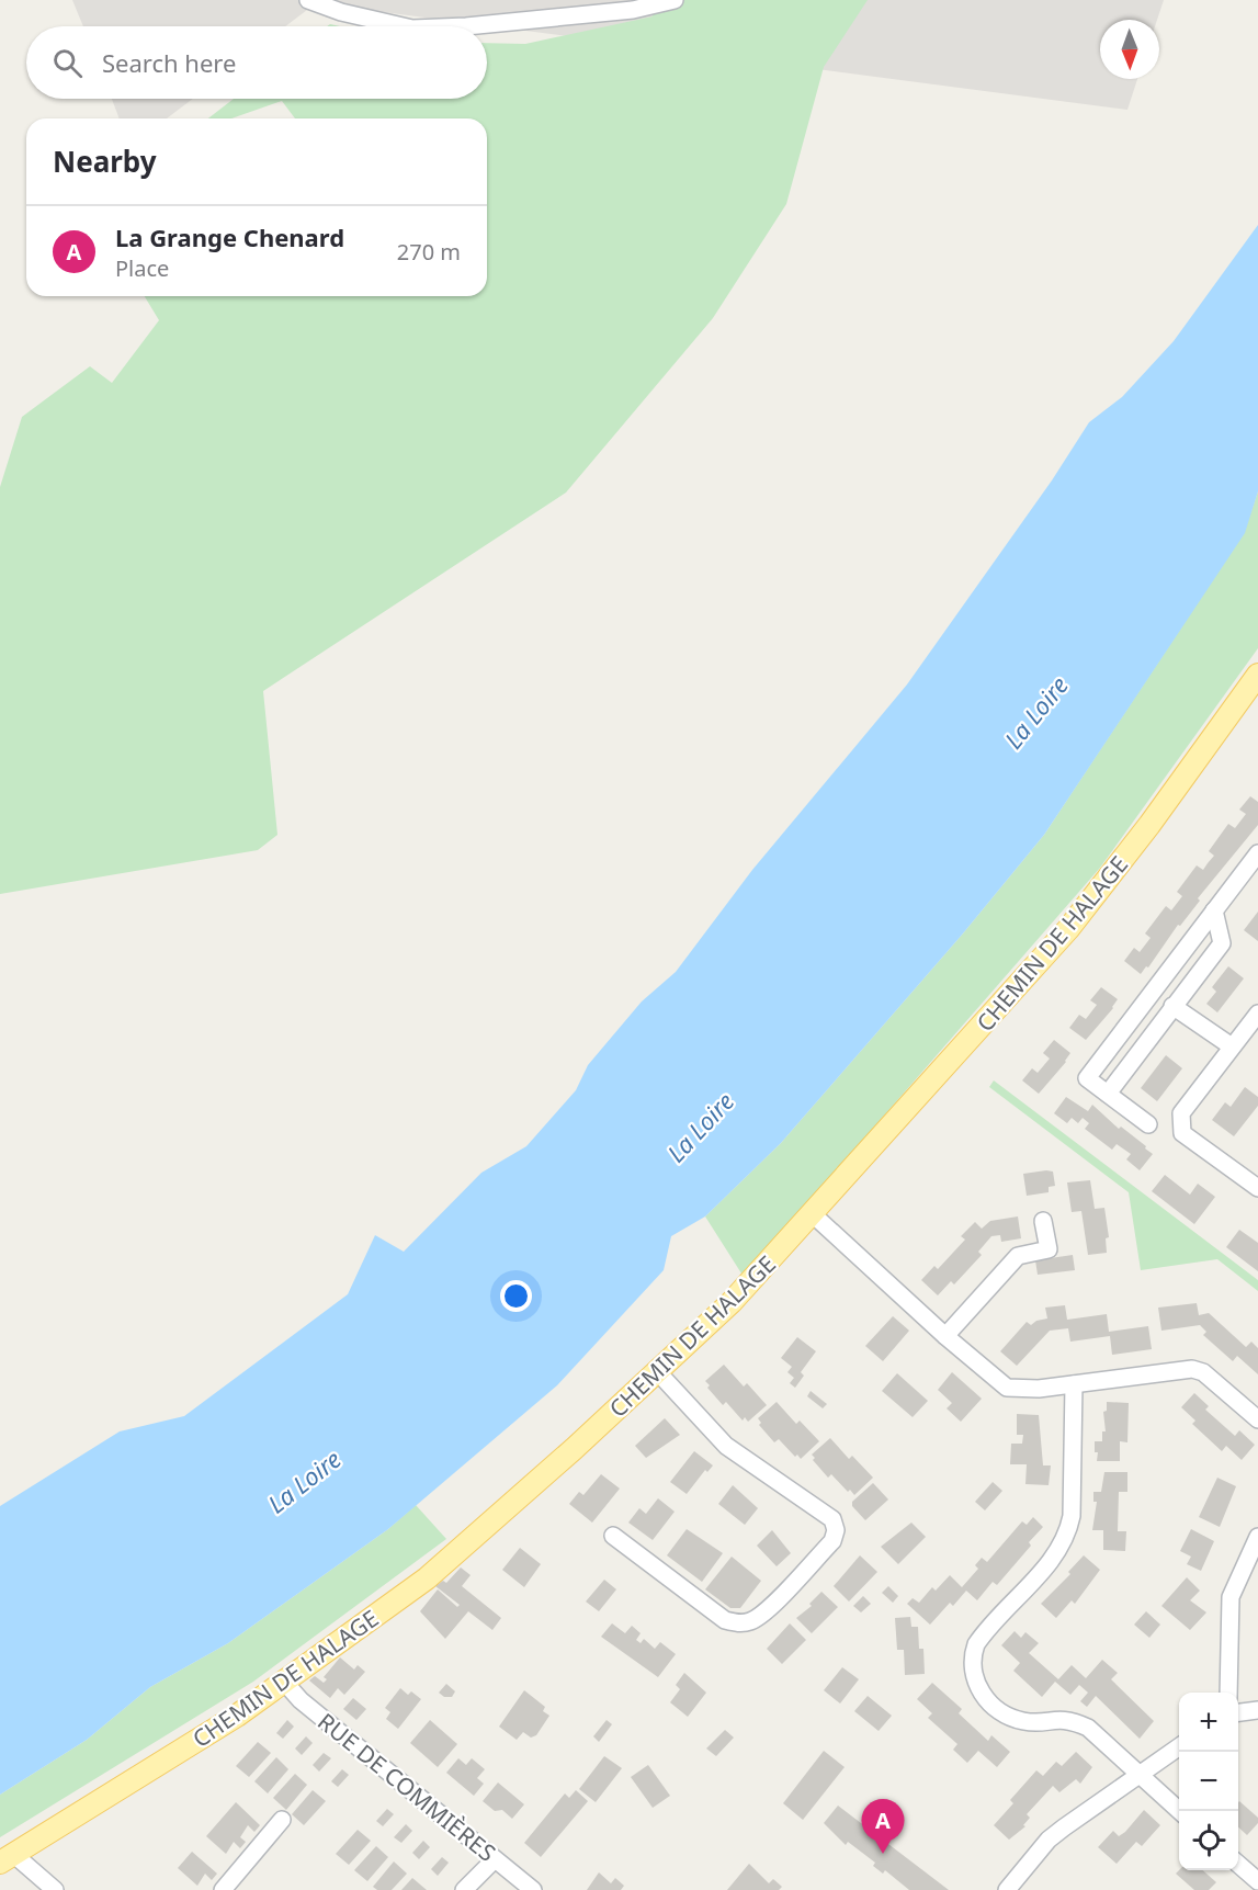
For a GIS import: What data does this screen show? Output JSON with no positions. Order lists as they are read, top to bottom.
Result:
{
  "streets": {
    "main road": ["CHEMIN DE HALAGE"],
    "street": ["RUE DE COMMIÈRES"]
  },
  "crossings": [
    ["CHEMIN DE HALAGE", "RUE DE COMMIÈRES"]
  ],
  "water": ["La Loire"],
  "north": "bottom",
  "page": {
    "search": "Search here",
    "heading": "Nearby",
    "list": [
      {
        "mark": "A",
        "name": "La Grange Chenard",
        "note": "Place",
        "value": "270 m"
      }
    ],
    "map_buttons": ["+", "−"],
    "pins": "A"
  }
}
